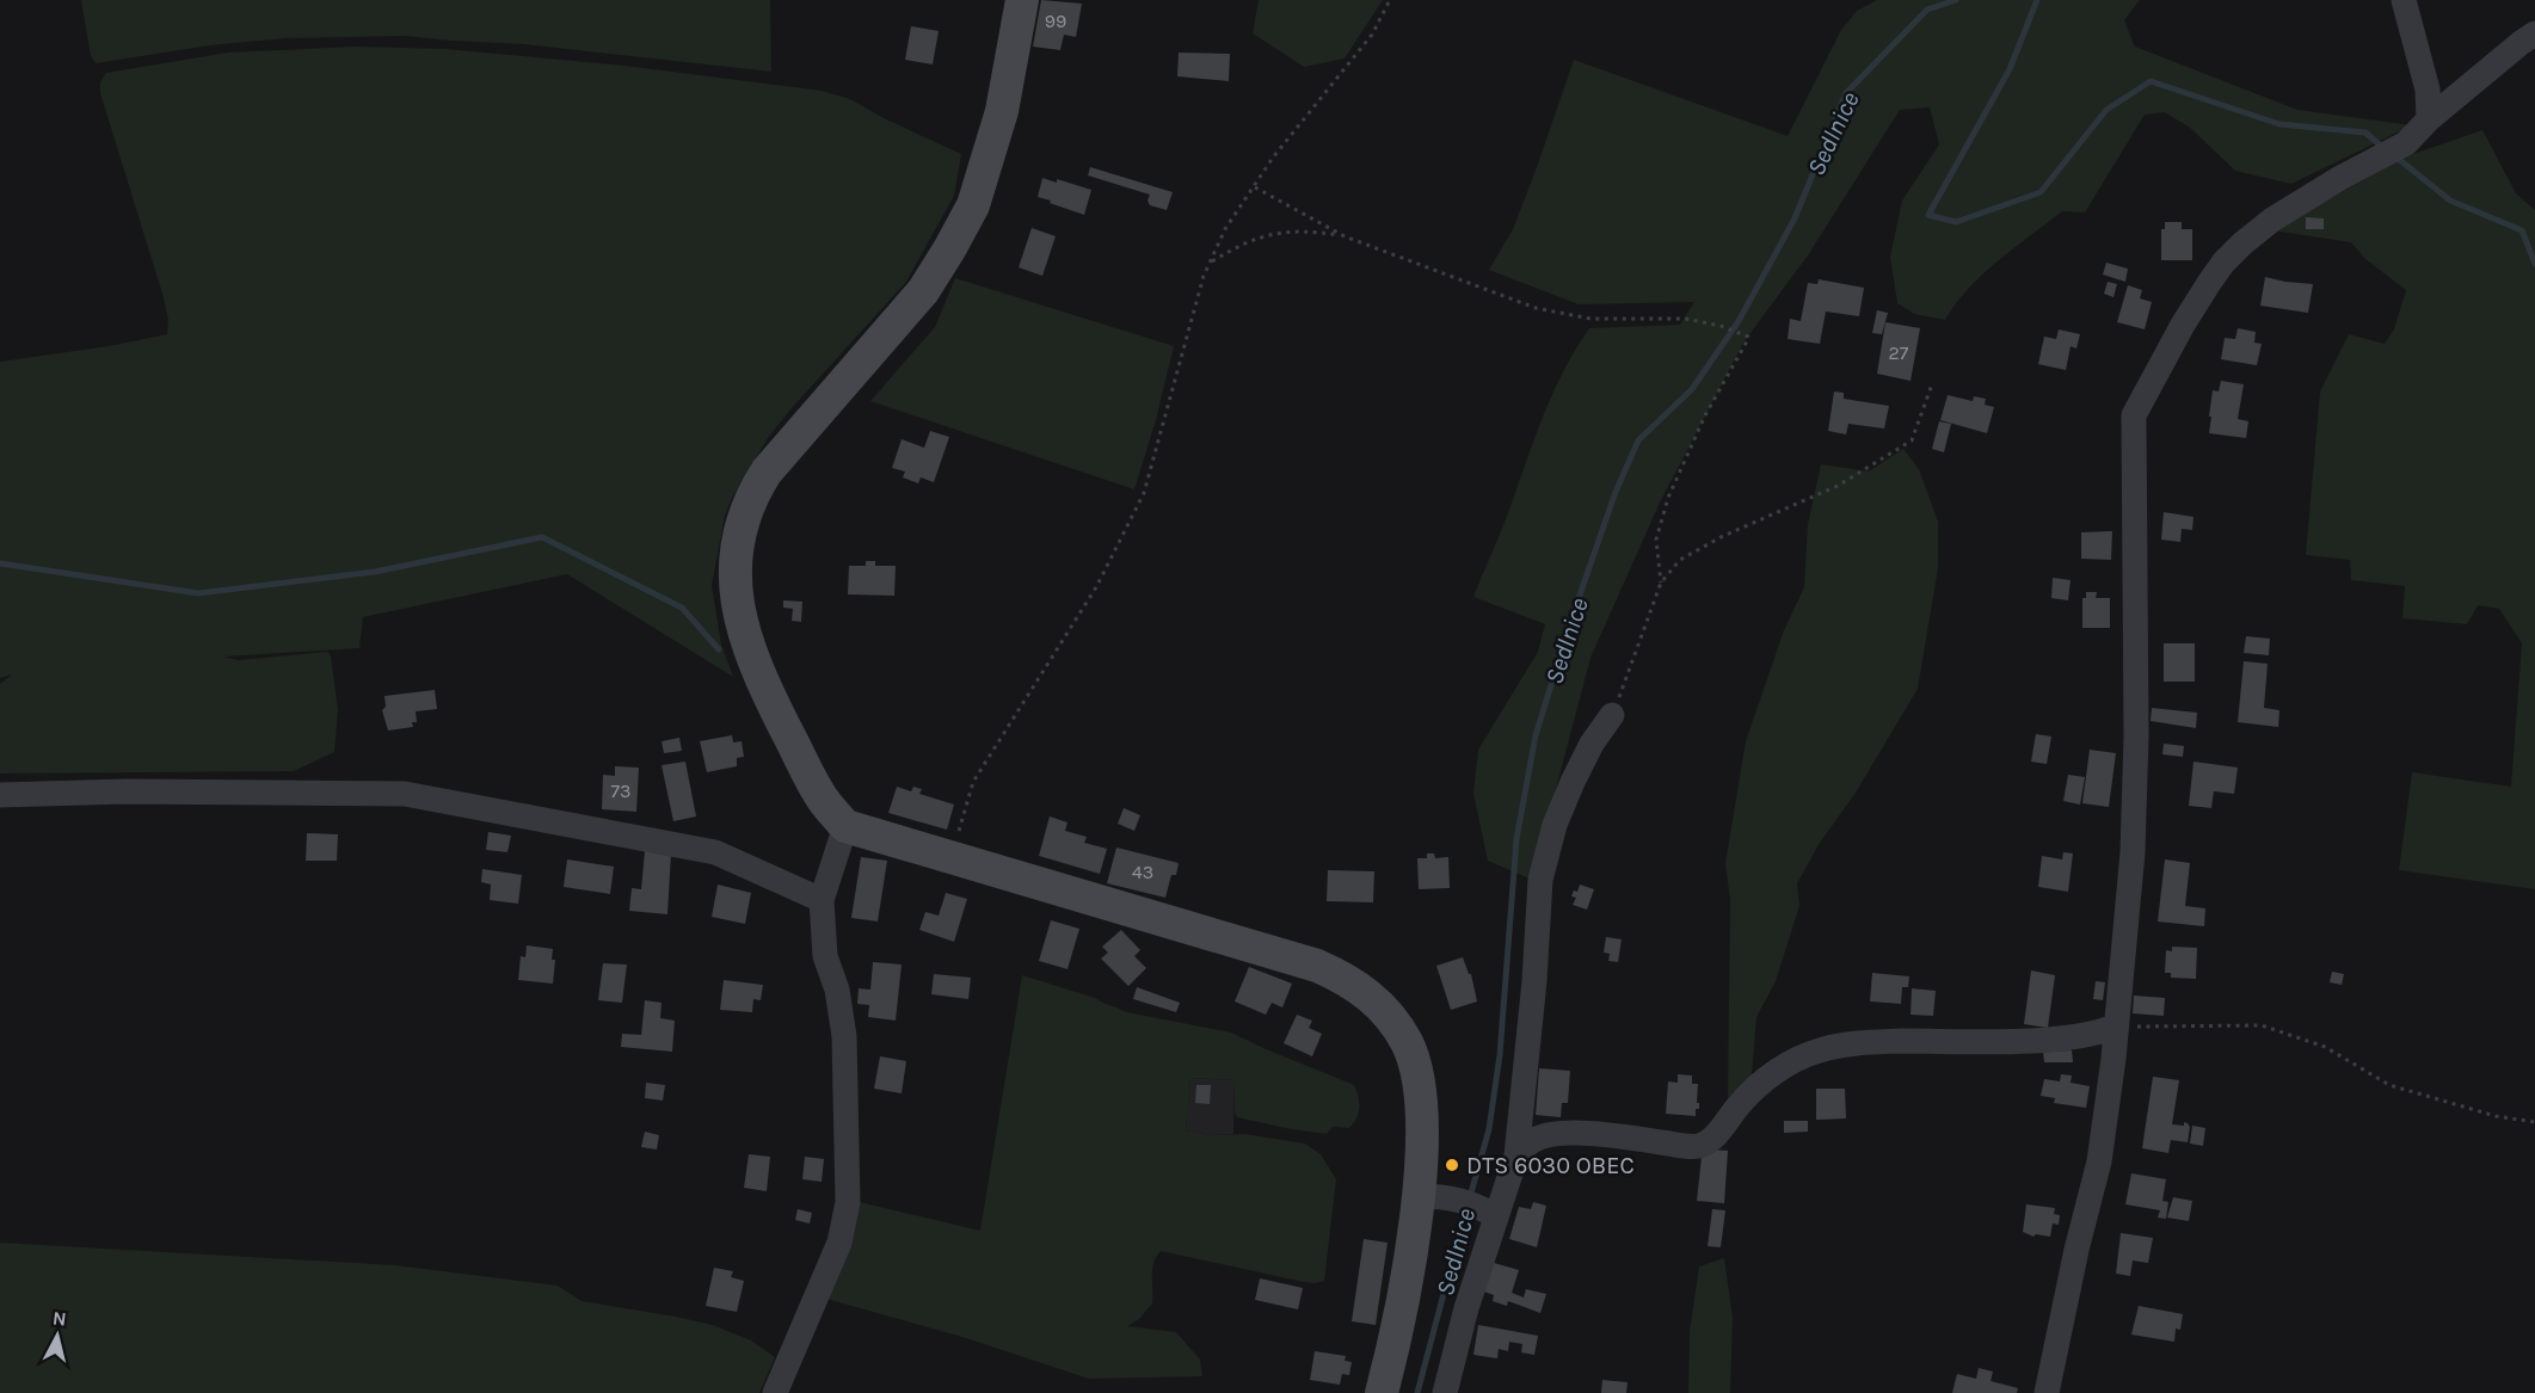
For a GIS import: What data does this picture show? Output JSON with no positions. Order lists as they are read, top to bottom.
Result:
{
  "water": ["Sedlnice"],
  "places": ["DTS 6030 OBEC"],
  "house_numbers": [
    "99",
    "27",
    "73",
    "43"
  ],
  "north": "top"
}
